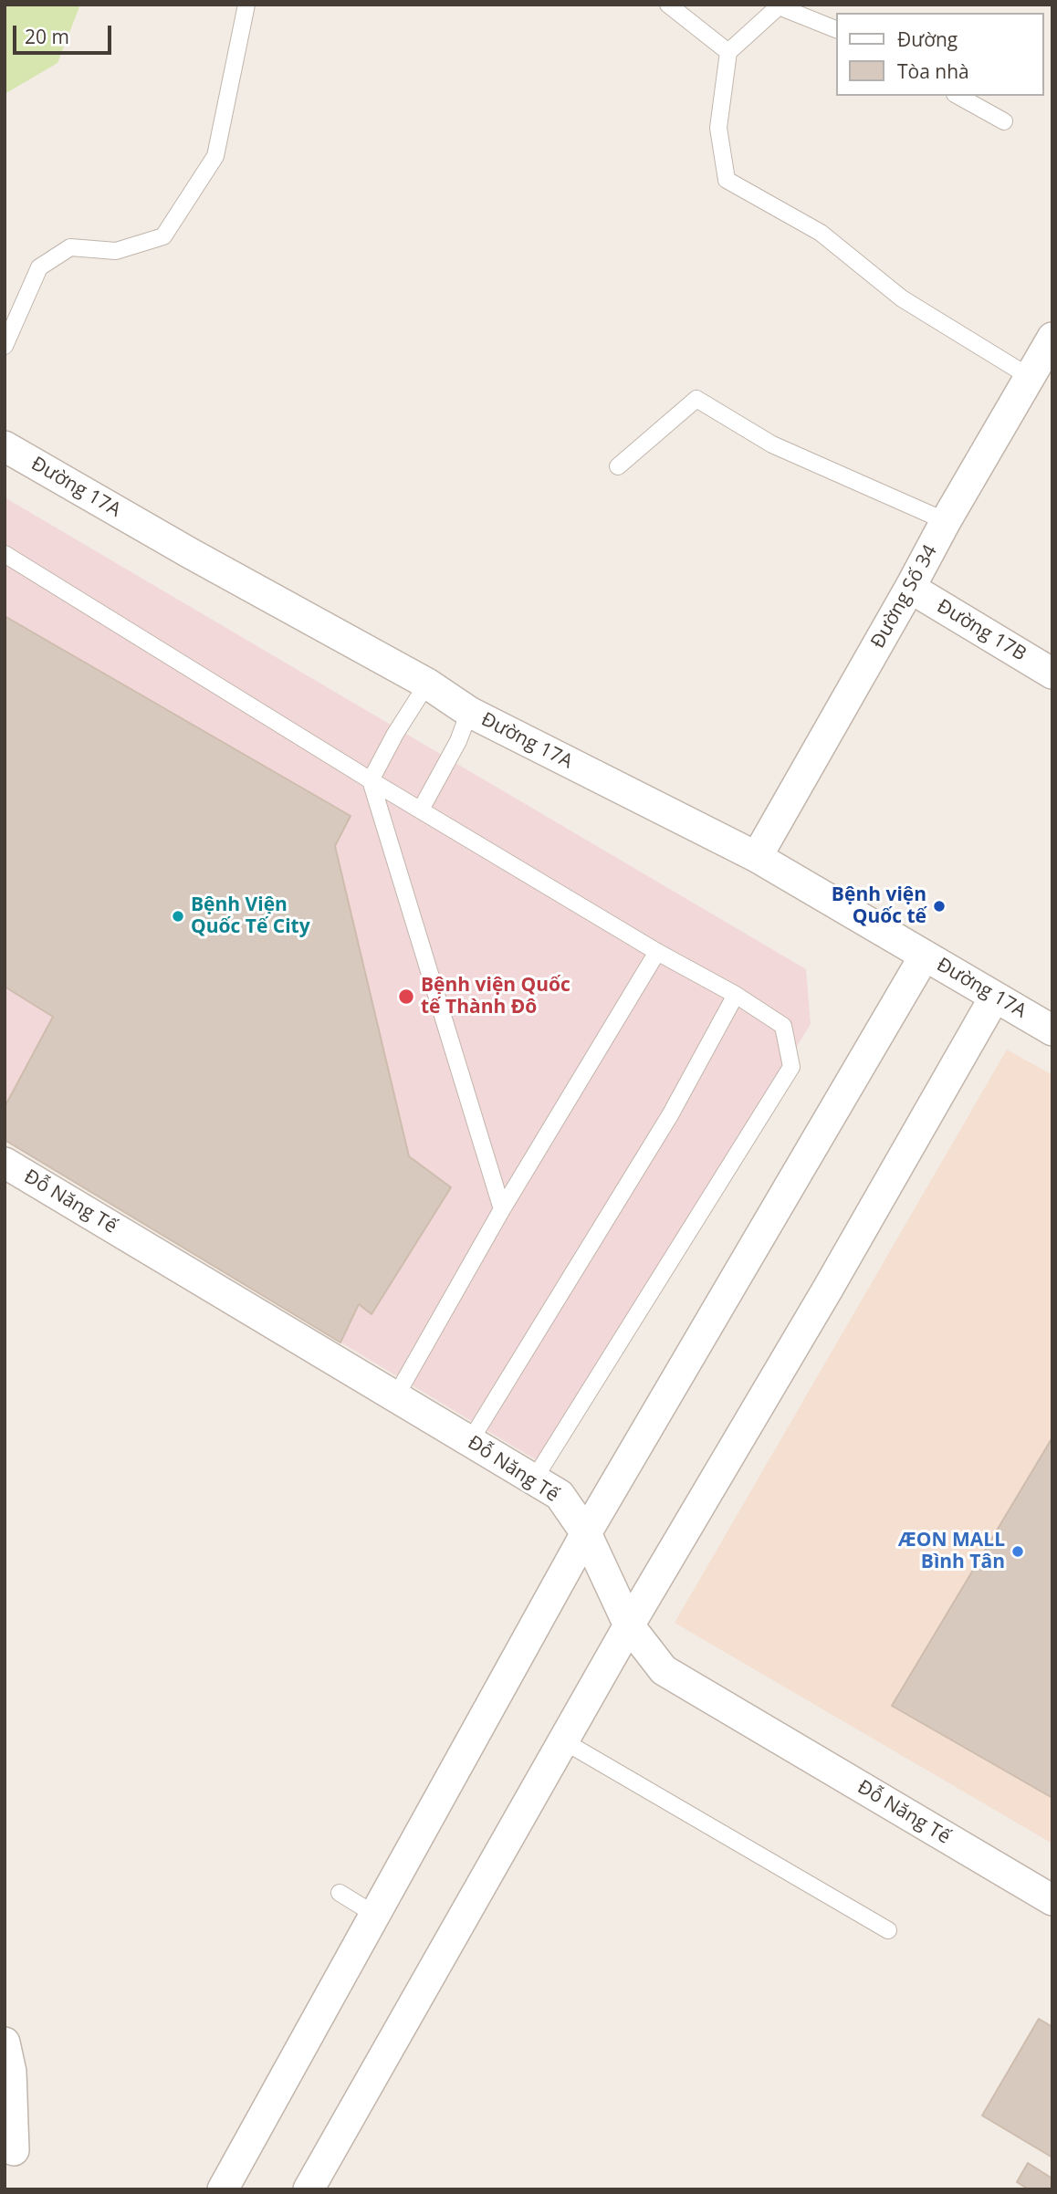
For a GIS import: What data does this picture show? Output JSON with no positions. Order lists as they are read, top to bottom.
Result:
{
  "streets": {
    "street": [
      "Đường 17A",
      "Đường Số 34",
      "Đường 17B",
      "Đỗ Năng Tế"
    ]
  },
  "crossings": [
    ["Đường 17A", "Đường Số 34"],
    ["Đường Số 34", "Đường 17B"]
  ],
  "places": [
    "Bệnh viện Quốc tế",
    "Bệnh Viện Quốc Tế City",
    "Bệnh viện Quốc tế Thành Đô",
    "ÆON MALL Bình Tân"
  ],
  "legend": ["Đường", "Tòa nhà"],
  "scale_bar": "20 m"
}
